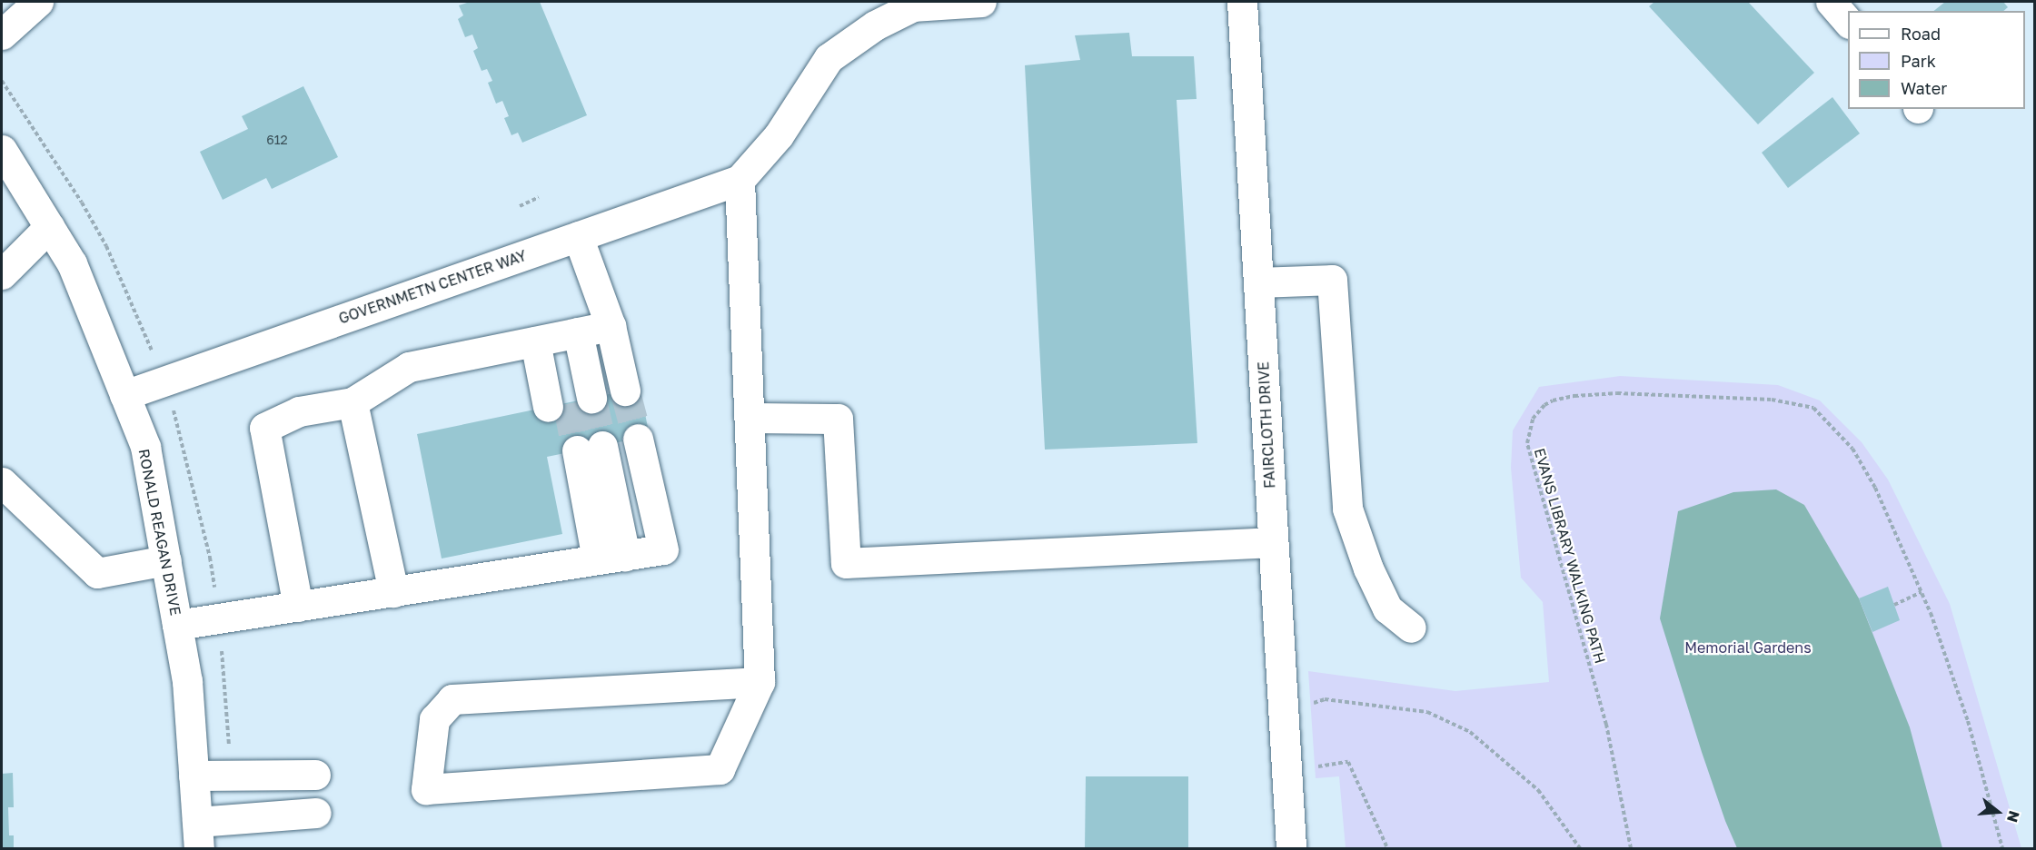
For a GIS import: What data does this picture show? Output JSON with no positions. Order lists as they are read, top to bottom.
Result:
{
  "streets": {
    "street": ["GOVERNMETN CENTER WAY", "FAIRCLOTH DRIVE", "RONALD REAGAN DRIVE"],
    "path": ["EVANS LIBRARY WALKING PATH"]
  },
  "crossings": [
    ["GOVERNMETN CENTER WAY", "RONALD REAGAN DRIVE"]
  ],
  "parks": ["Memorial Gardens"],
  "house_numbers": ["612"],
  "legend": ["Road", "Park", "Water"],
  "north": "right"
}
